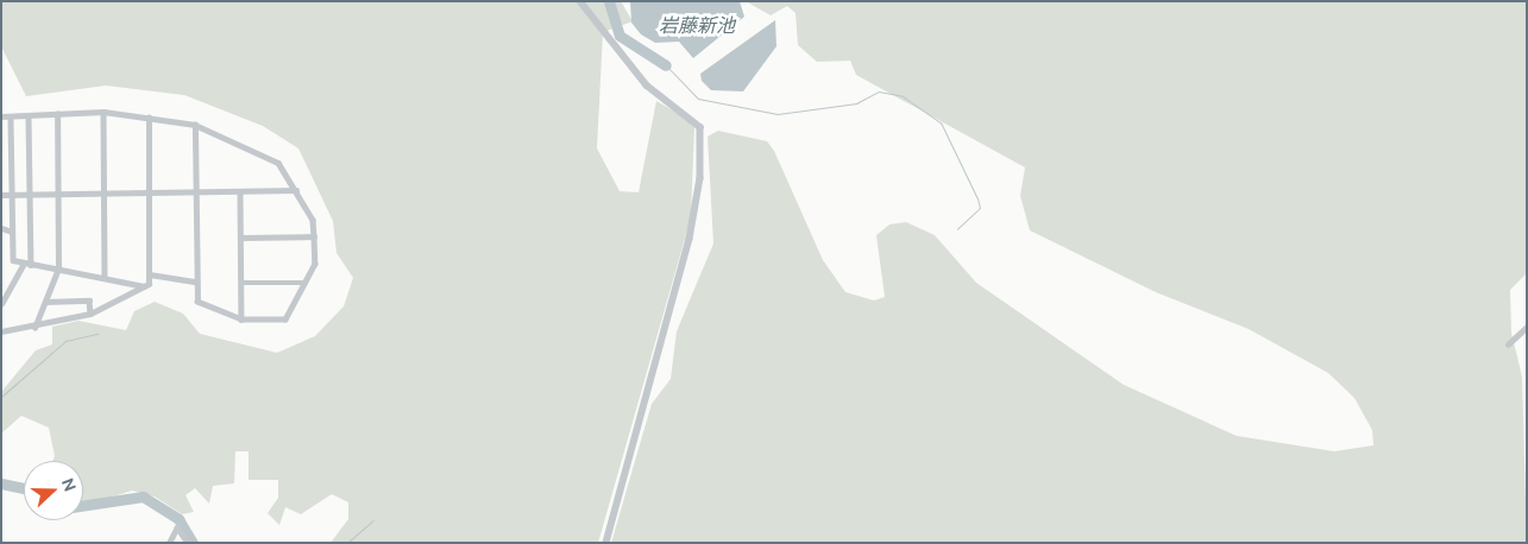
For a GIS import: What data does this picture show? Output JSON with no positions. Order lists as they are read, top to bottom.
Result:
{
  "water": ["岩藤新池"],
  "north": "right"
}
